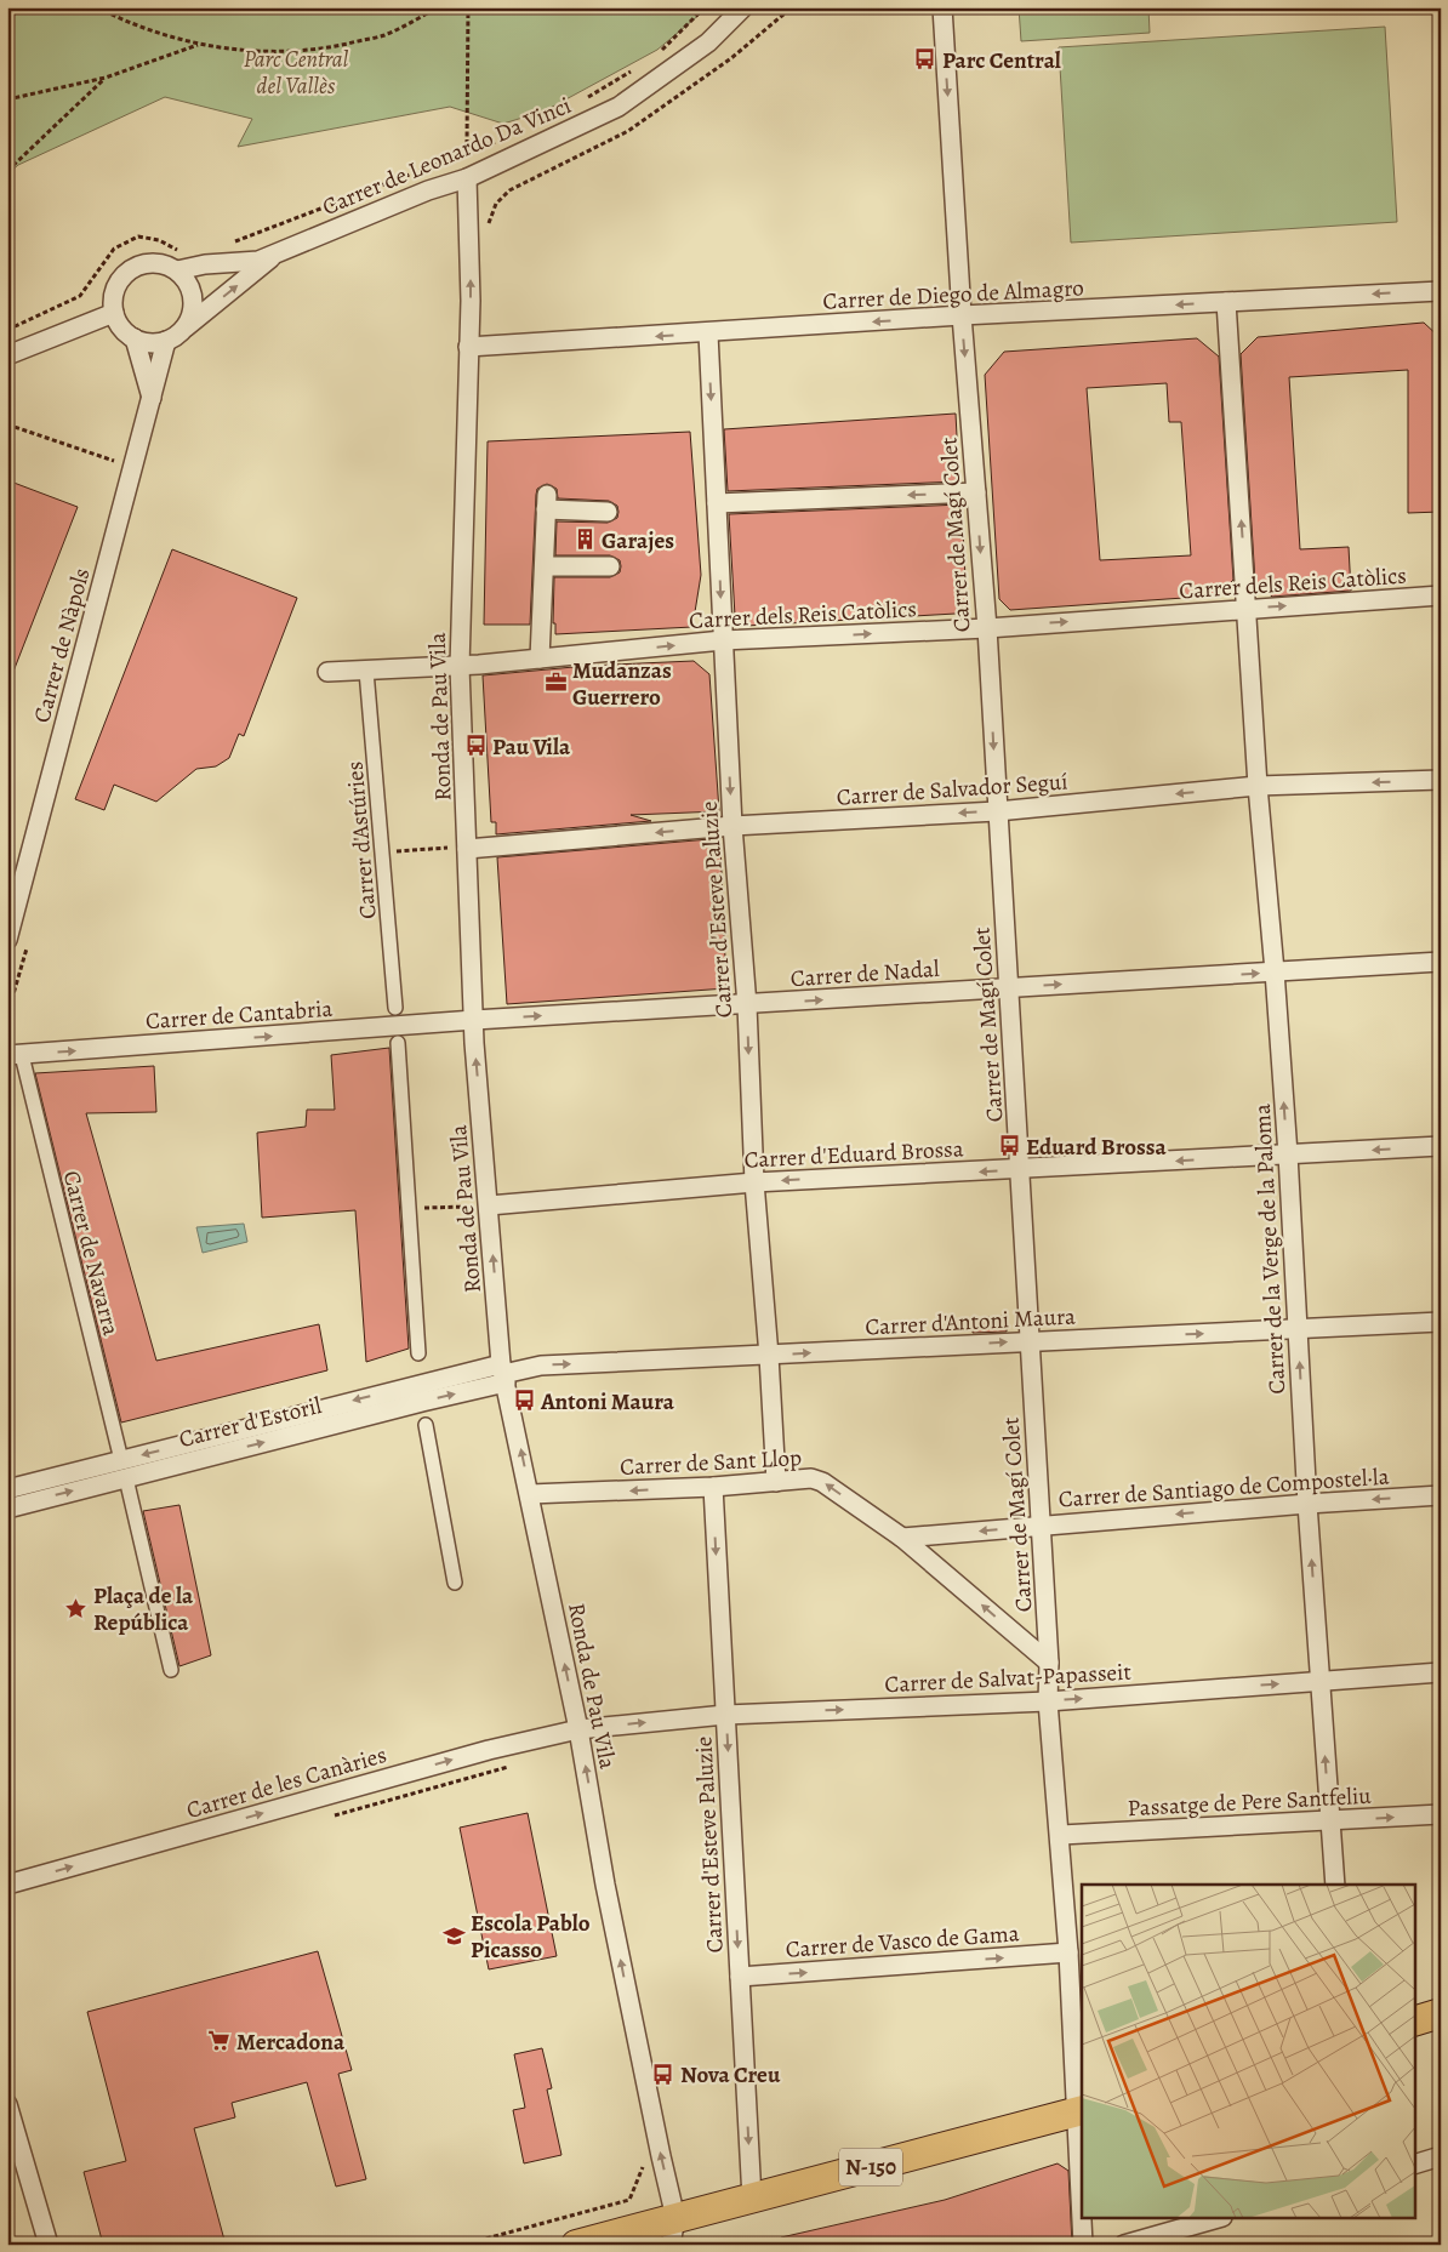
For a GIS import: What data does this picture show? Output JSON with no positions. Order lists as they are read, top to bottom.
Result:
{
  "streets": {
    "main road": ["N-150"],
    "street": [
      "Carrer de Leonardo Da Vinci",
      "Carrer de Diego de Almagro",
      "Carrer de Magí Colet",
      "Carrer dels Reis Catòlics",
      "Carrer de Nàpols",
      "Ronda de Pau Vila",
      "Carrer de Salvador Seguí",
      "Carrer d'Astúries",
      "Carrer d'Esteve Paluzie",
      "Carrer de Nadal",
      "Carrer de Cantabria",
      "Carrer d'Eduard Brossa",
      "Carrer de la Verge de la Paloma",
      "Carrer de Navarra",
      "Carrer d'Antoni Maura",
      "Carrer d'Estoril",
      "Carrer de Sant Llop",
      "Carrer de Santiago de Compostel·la",
      "Carrer de Salvat-Papasseit",
      "Carrer de les Canàries",
      "Passatge de Pere Santfeliu",
      "Carrer de Vasco de Gama"
    ]
  },
  "crossings": [
    ["Carrer de Leonardo Da Vinci", "Carrer de Nàpols"],
    ["Carrer de Leonardo Da Vinci", "Ronda de Pau Vila"],
    ["Carrer de Diego de Almagro", "Carrer de Magí Colet"],
    ["Carrer de Diego de Almagro", "Ronda de Pau Vila"],
    ["Carrer de Diego de Almagro", "Carrer d'Esteve Paluzie"],
    ["Carrer de Diego de Almagro", "Carrer de la Verge de la Paloma"],
    ["Carrer de Magí Colet", "Carrer dels Reis Catòlics"],
    ["Carrer de Magí Colet", "Carrer de Salvador Seguí"],
    ["Carrer de Magí Colet", "Carrer de Nadal"],
    ["Carrer de Magí Colet", "Carrer d'Eduard Brossa"],
    ["Carrer de Magí Colet", "Carrer d'Antoni Maura"],
    ["Carrer de Magí Colet", "Carrer de Sant Llop"],
    ["Carrer de Magí Colet", "Carrer de Santiago de Compostel·la"],
    ["Carrer de Magí Colet", "Carrer de Salvat-Papasseit"],
    ["Carrer de Magí Colet", "Passatge de Pere Santfeliu"],
    ["Carrer de Magí Colet", "Carrer de Vasco de Gama"],
    ["Carrer de Magí Colet", "N-150"],
    ["Carrer dels Reis Catòlics", "Ronda de Pau Vila"],
    ["Carrer dels Reis Catòlics", "Carrer d'Astúries"],
    ["Carrer dels Reis Catòlics", "Carrer d'Esteve Paluzie"],
    ["Carrer dels Reis Catòlics", "Carrer de la Verge de la Paloma"],
    ["Ronda de Pau Vila", "Carrer de Salvador Seguí"],
    ["Ronda de Pau Vila", "Carrer de Nadal"],
    ["Ronda de Pau Vila", "Carrer de Cantabria"],
    ["Ronda de Pau Vila", "Carrer d'Eduard Brossa"],
    ["Ronda de Pau Vila", "Carrer d'Antoni Maura"],
    ["Ronda de Pau Vila", "Carrer d'Estoril"],
    ["Ronda de Pau Vila", "Carrer de Sant Llop"],
    ["Ronda de Pau Vila", "Carrer de Salvat-Papasseit"],
    ["Ronda de Pau Vila", "Carrer de les Canàries"],
    ["Ronda de Pau Vila", "N-150"],
    ["Carrer de Salvador Seguí", "Carrer d'Esteve Paluzie"],
    ["Carrer de Salvador Seguí", "Carrer de la Verge de la Paloma"],
    ["Carrer d'Esteve Paluzie", "Carrer de Nadal"],
    ["Carrer d'Esteve Paluzie", "Carrer d'Eduard Brossa"],
    ["Carrer d'Esteve Paluzie", "Carrer d'Antoni Maura"],
    ["Carrer d'Esteve Paluzie", "Carrer de Sant Llop"],
    ["Carrer d'Esteve Paluzie", "Carrer de Salvat-Papasseit"],
    ["Carrer d'Esteve Paluzie", "Carrer de Vasco de Gama"],
    ["Carrer d'Esteve Paluzie", "N-150"],
    ["Carrer de Nadal", "Carrer de Cantabria"],
    ["Carrer de Nadal", "Carrer de la Verge de la Paloma"],
    ["Carrer de Cantabria", "Carrer de Navarra"],
    ["Carrer d'Eduard Brossa", "Carrer de la Verge de la Paloma"],
    ["Carrer de la Verge de la Paloma", "Carrer d'Antoni Maura"],
    ["Carrer de la Verge de la Paloma", "Carrer de Santiago de Compostel·la"],
    ["Carrer de la Verge de la Paloma", "Carrer de Salvat-Papasseit"],
    ["Carrer de la Verge de la Paloma", "Passatge de Pere Santfeliu"],
    ["Carrer de Navarra", "Carrer d'Estoril"],
    ["Carrer d'Antoni Maura", "Carrer d'Estoril"],
    ["Carrer de Sant Llop", "Carrer de Santiago de Compostel·la"],
    ["Carrer de Salvat-Papasseit", "Carrer de les Canàries"]
  ],
  "one_way": [
    "Carrer de Diego de Almagro",
    "Carrer de Magí Colet",
    "Carrer de Salvador Seguí",
    "Carrer d'Esteve Paluzie",
    "Carrer de Nadal",
    "Carrer de Cantabria",
    "Carrer d'Eduard Brossa",
    "Carrer de la Verge de la Paloma",
    "Carrer d'Antoni Maura",
    "Carrer de Sant Llop",
    "Carrer de Santiago de Compostel·la",
    "Carrer de Salvat-Papasseit",
    "Carrer de les Canàries",
    "Carrer de Vasco de Gama"
  ],
  "parks": ["Parc Central del Vallès"],
  "places": {
    "bus stop": [
      "Parc Central",
      "Pau Vila",
      "Eduard Brossa",
      "Antoni Maura",
      "Nova Creu"
    ],
    "building": ["Garajes"],
    "office": ["Mudanzas Guerrero"],
    "place": ["Plaça de la República"],
    "school or university": ["Escola Pablo Picasso"],
    "supermarket": ["Mercadona"]
  }
}
